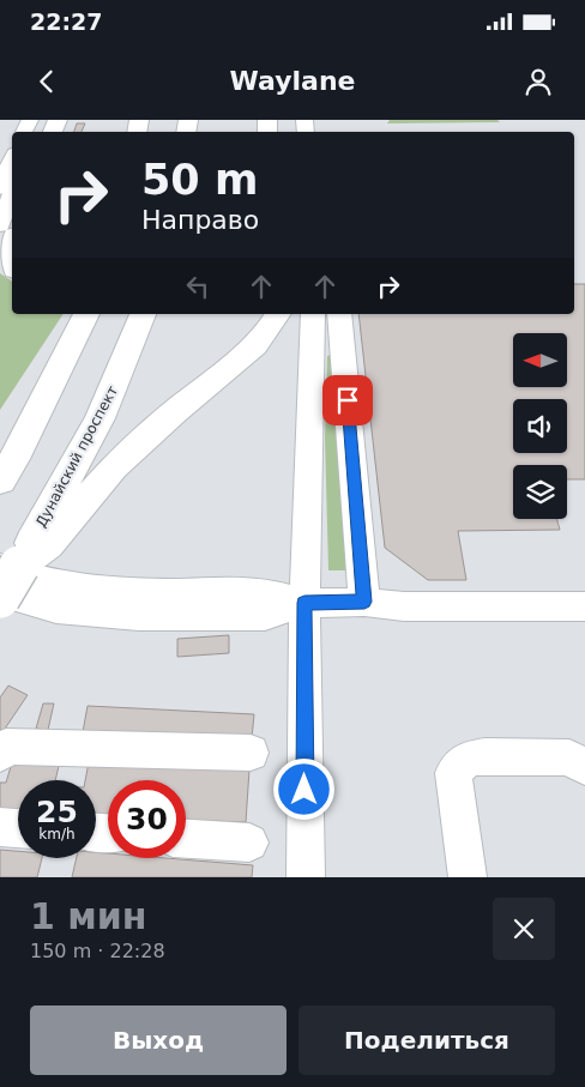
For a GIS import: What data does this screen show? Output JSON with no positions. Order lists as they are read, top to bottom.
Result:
{
  "streets": {
    "main road": ["Дунайский проспект"]
  },
  "north": "left",
  "page": {
    "status": "22:27",
    "header": "Waylane",
    "turn": ["50 m", "Направо"],
    "speed": "25 km/h",
    "limit": "30",
    "heading": ["1 мин", "150 m · 22:28"],
    "buttons": ["Выход", "Поделиться"]
  }
}
